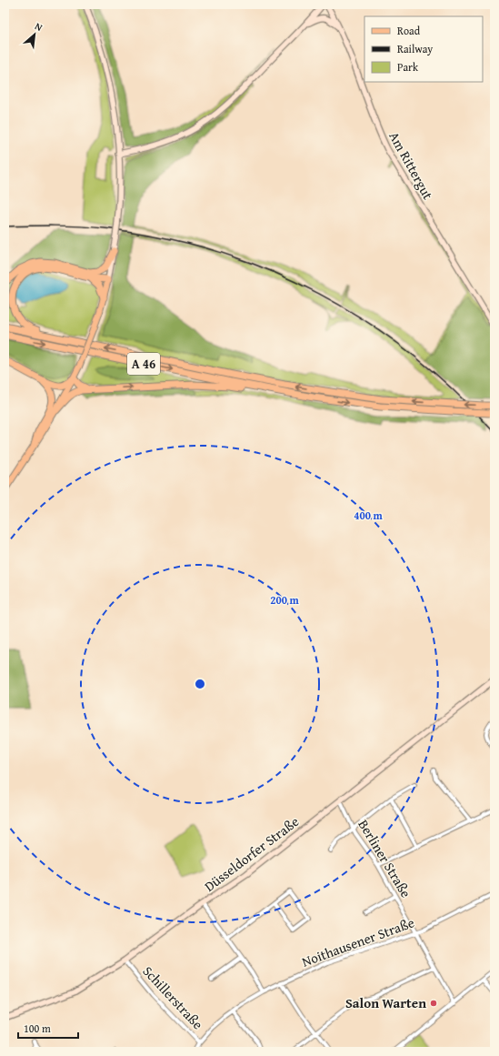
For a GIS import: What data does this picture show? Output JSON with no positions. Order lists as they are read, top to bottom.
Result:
{
  "streets": {
    "highway": ["A 46"],
    "street": [
      "Am Rittergut",
      "Düsseldorfer Straße",
      "Berliner Straße",
      "Noithausener Straße",
      "Schillerstraße"
    ]
  },
  "crossings": [
    ["Düsseldorfer Straße", "Berliner Straße"],
    ["Düsseldorfer Straße", "Schillerstraße"],
    ["Berliner Straße", "Noithausener Straße"],
    ["Noithausener Straße", "Schillerstraße"]
  ],
  "places": ["Salon Warten"],
  "legend": ["Road", "Railway", "Park"],
  "scale_bar": "100 m",
  "north": "top right",
  "rings": ["400 m", "200 m"]
}
